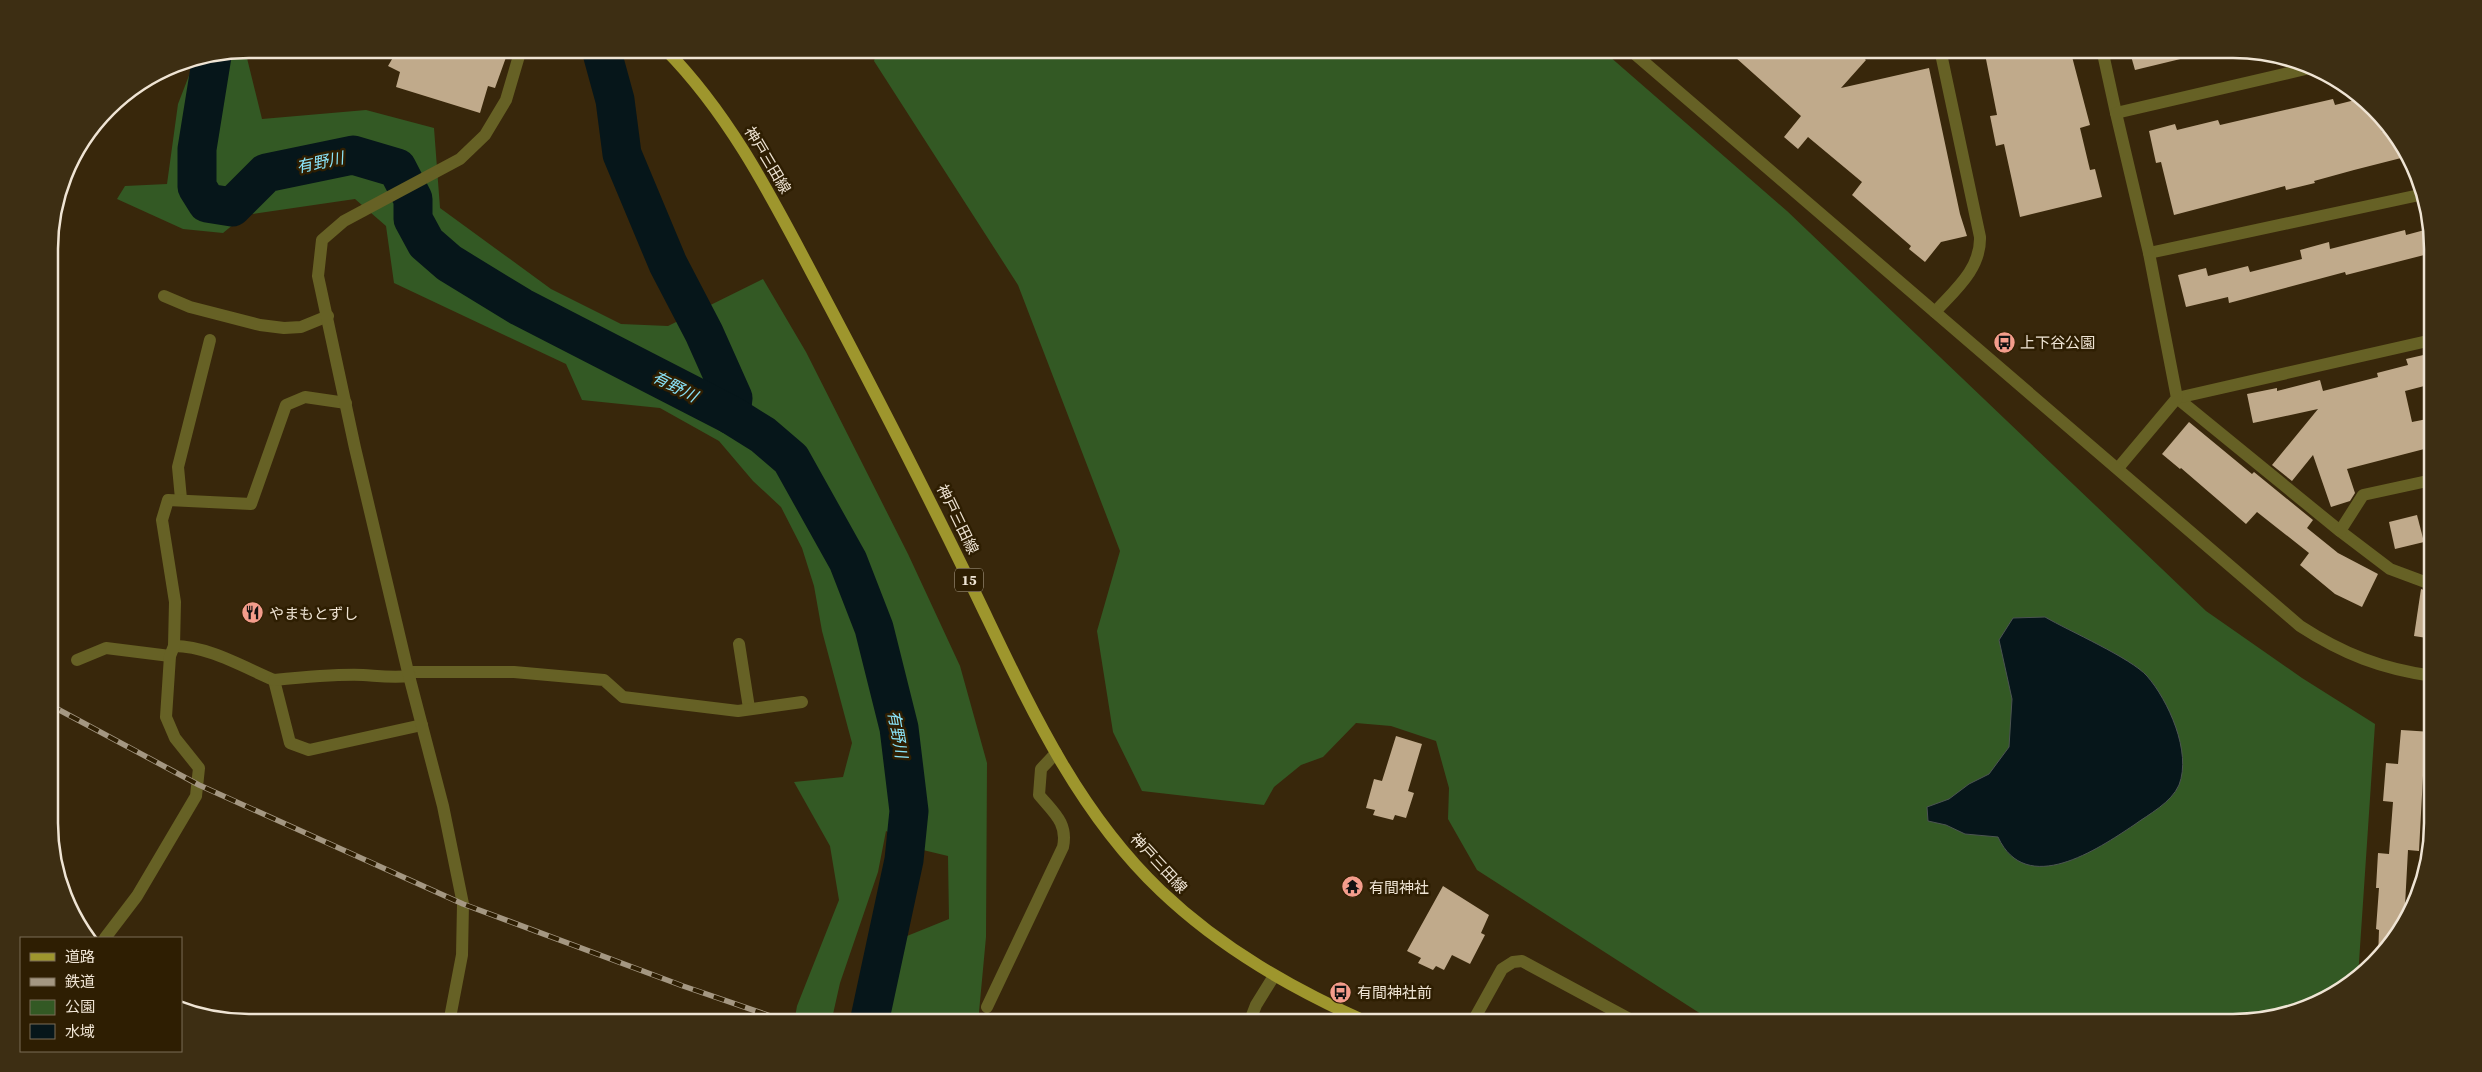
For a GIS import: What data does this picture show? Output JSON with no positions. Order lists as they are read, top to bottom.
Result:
{
  "streets": {
    "main road": ["神戸三田線", "15"]
  },
  "water": ["有野川"],
  "places": {
    "bus stop": ["上下谷公園", "有間神社前"],
    "restaurant": ["やまもとずし"],
    "temple": ["有間神社"]
  },
  "legend": [
    "道路",
    "鉄道",
    "公園",
    "水域"
  ]
}
